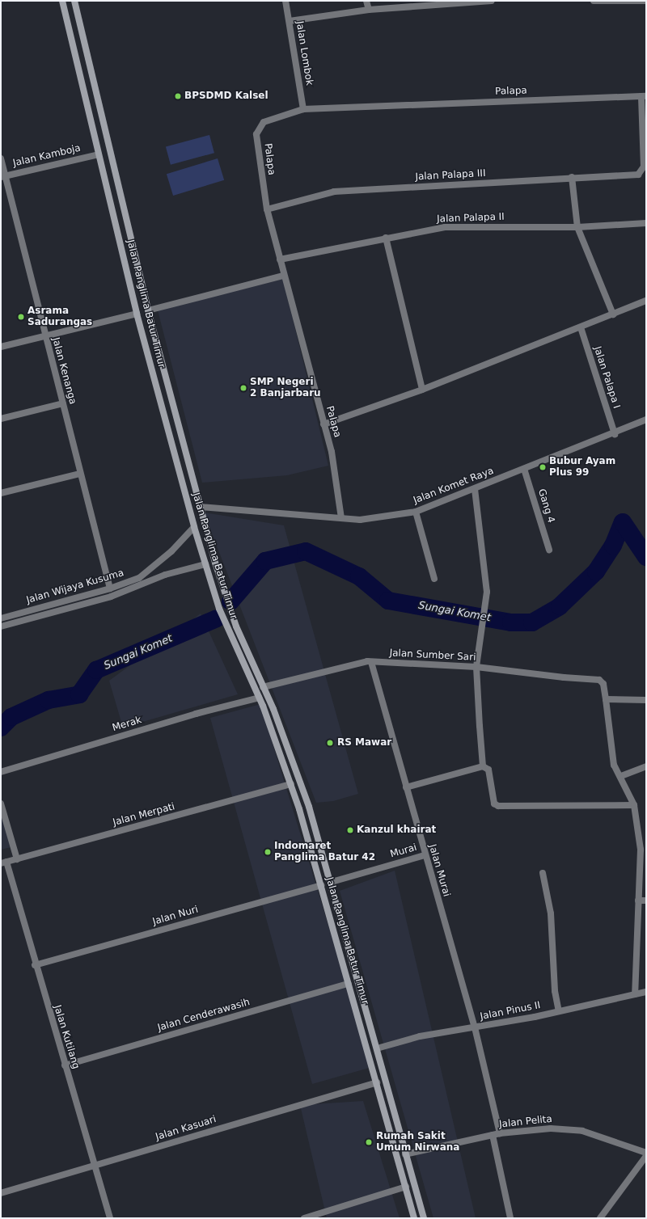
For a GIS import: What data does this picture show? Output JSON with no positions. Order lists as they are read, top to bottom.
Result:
{
  "streets": {
    "main road": ["Jalan Panglima Batur Timur"],
    "street": [
      "Jalan Lombok",
      "Palapa",
      "Jalan Kamboja",
      "Jalan Palapa III",
      "Jalan Palapa II",
      "Jalan Kenanga",
      "Jalan Palapa I",
      "Jalan Komet Raya",
      "Gang 4",
      "Jalan Wijaya Kusuma",
      "Jalan Sumber Sari",
      "Merak",
      "Jalan Merpati",
      "Murai",
      "Jalan Murai",
      "Jalan Nuri",
      "Jalan Pinus II",
      "Jalan Cenderawasih",
      "Jalan Kutilang",
      "Jalan Pelita",
      "Jalan Kasuari"
    ]
  },
  "crossings": [
    ["Jalan Lombok", "Palapa"],
    ["Palapa", "Jalan Palapa III"],
    ["Palapa", "Jalan Palapa II"],
    ["Palapa", "Jalan Komet Raya"],
    ["Jalan Kamboja", "Jalan Panglima Batur Timur"],
    ["Jalan Kamboja", "Jalan Kenanga"],
    ["Jalan Panglima Batur Timur", "Jalan Komet Raya"],
    ["Jalan Panglima Batur Timur", "Jalan Wijaya Kusuma"],
    ["Jalan Panglima Batur Timur", "Jalan Sumber Sari"],
    ["Jalan Panglima Batur Timur", "Merak"],
    ["Jalan Panglima Batur Timur", "Jalan Merpati"],
    ["Jalan Panglima Batur Timur", "Murai"],
    ["Jalan Panglima Batur Timur", "Jalan Nuri"],
    ["Jalan Panglima Batur Timur", "Jalan Pinus II"],
    ["Jalan Panglima Batur Timur", "Jalan Cenderawasih"],
    ["Jalan Panglima Batur Timur", "Jalan Pelita"],
    ["Jalan Panglima Batur Timur", "Jalan Kasuari"],
    ["Jalan Kenanga", "Jalan Wijaya Kusuma"],
    ["Jalan Palapa I", "Jalan Komet Raya"],
    ["Jalan Komet Raya", "Gang 4"],
    ["Jalan Sumber Sari", "Jalan Murai"],
    ["Jalan Merpati", "Jalan Kutilang"],
    ["Murai", "Jalan Murai"],
    ["Jalan Murai", "Jalan Pinus II"],
    ["Jalan Murai", "Jalan Pelita"],
    ["Jalan Nuri", "Jalan Kutilang"],
    ["Jalan Cenderawasih", "Jalan Kutilang"],
    ["Jalan Kutilang", "Jalan Kasuari"]
  ],
  "water": ["Sungai Komet"],
  "places": [
    "BPSDMD Kalsel",
    "Asrama Sadurangas",
    "SMP Negeri 2 Banjarbaru",
    "Bubur Ayam Plus 99",
    "RS Mawar",
    "Kanzul khairat",
    "Indomaret Panglima Batur 42",
    "Rumah Sakit Umum Nirwana"
  ]
}
